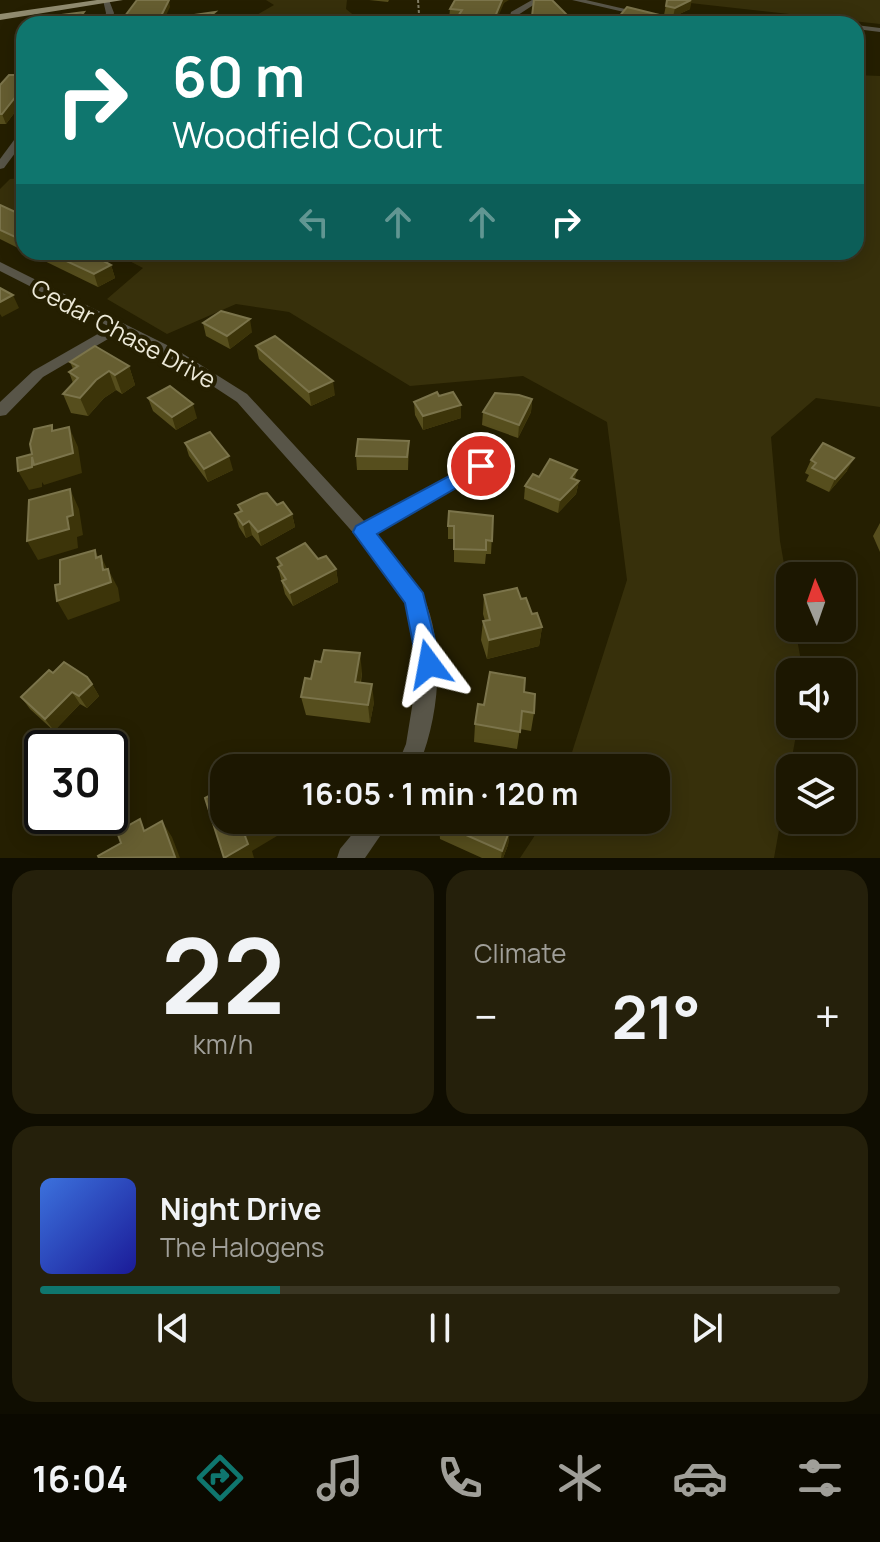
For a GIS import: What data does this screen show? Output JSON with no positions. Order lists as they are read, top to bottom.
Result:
{
  "streets": {
    "street": ["Cedar Chase Drive"]
  },
  "north": "top",
  "page": {
    "turn": ["60 m", "Woodfield Court"],
    "limit": "30",
    "trip": "16:05 · 1 min · 120 m",
    "tile": [
      ["22", "km/h"],
      "Climate"
    ],
    "heat": ["−", "21°", "+"],
    "song": ["Night Drive", "The Halogens"],
    "tabs": "16:04"
  }
}
